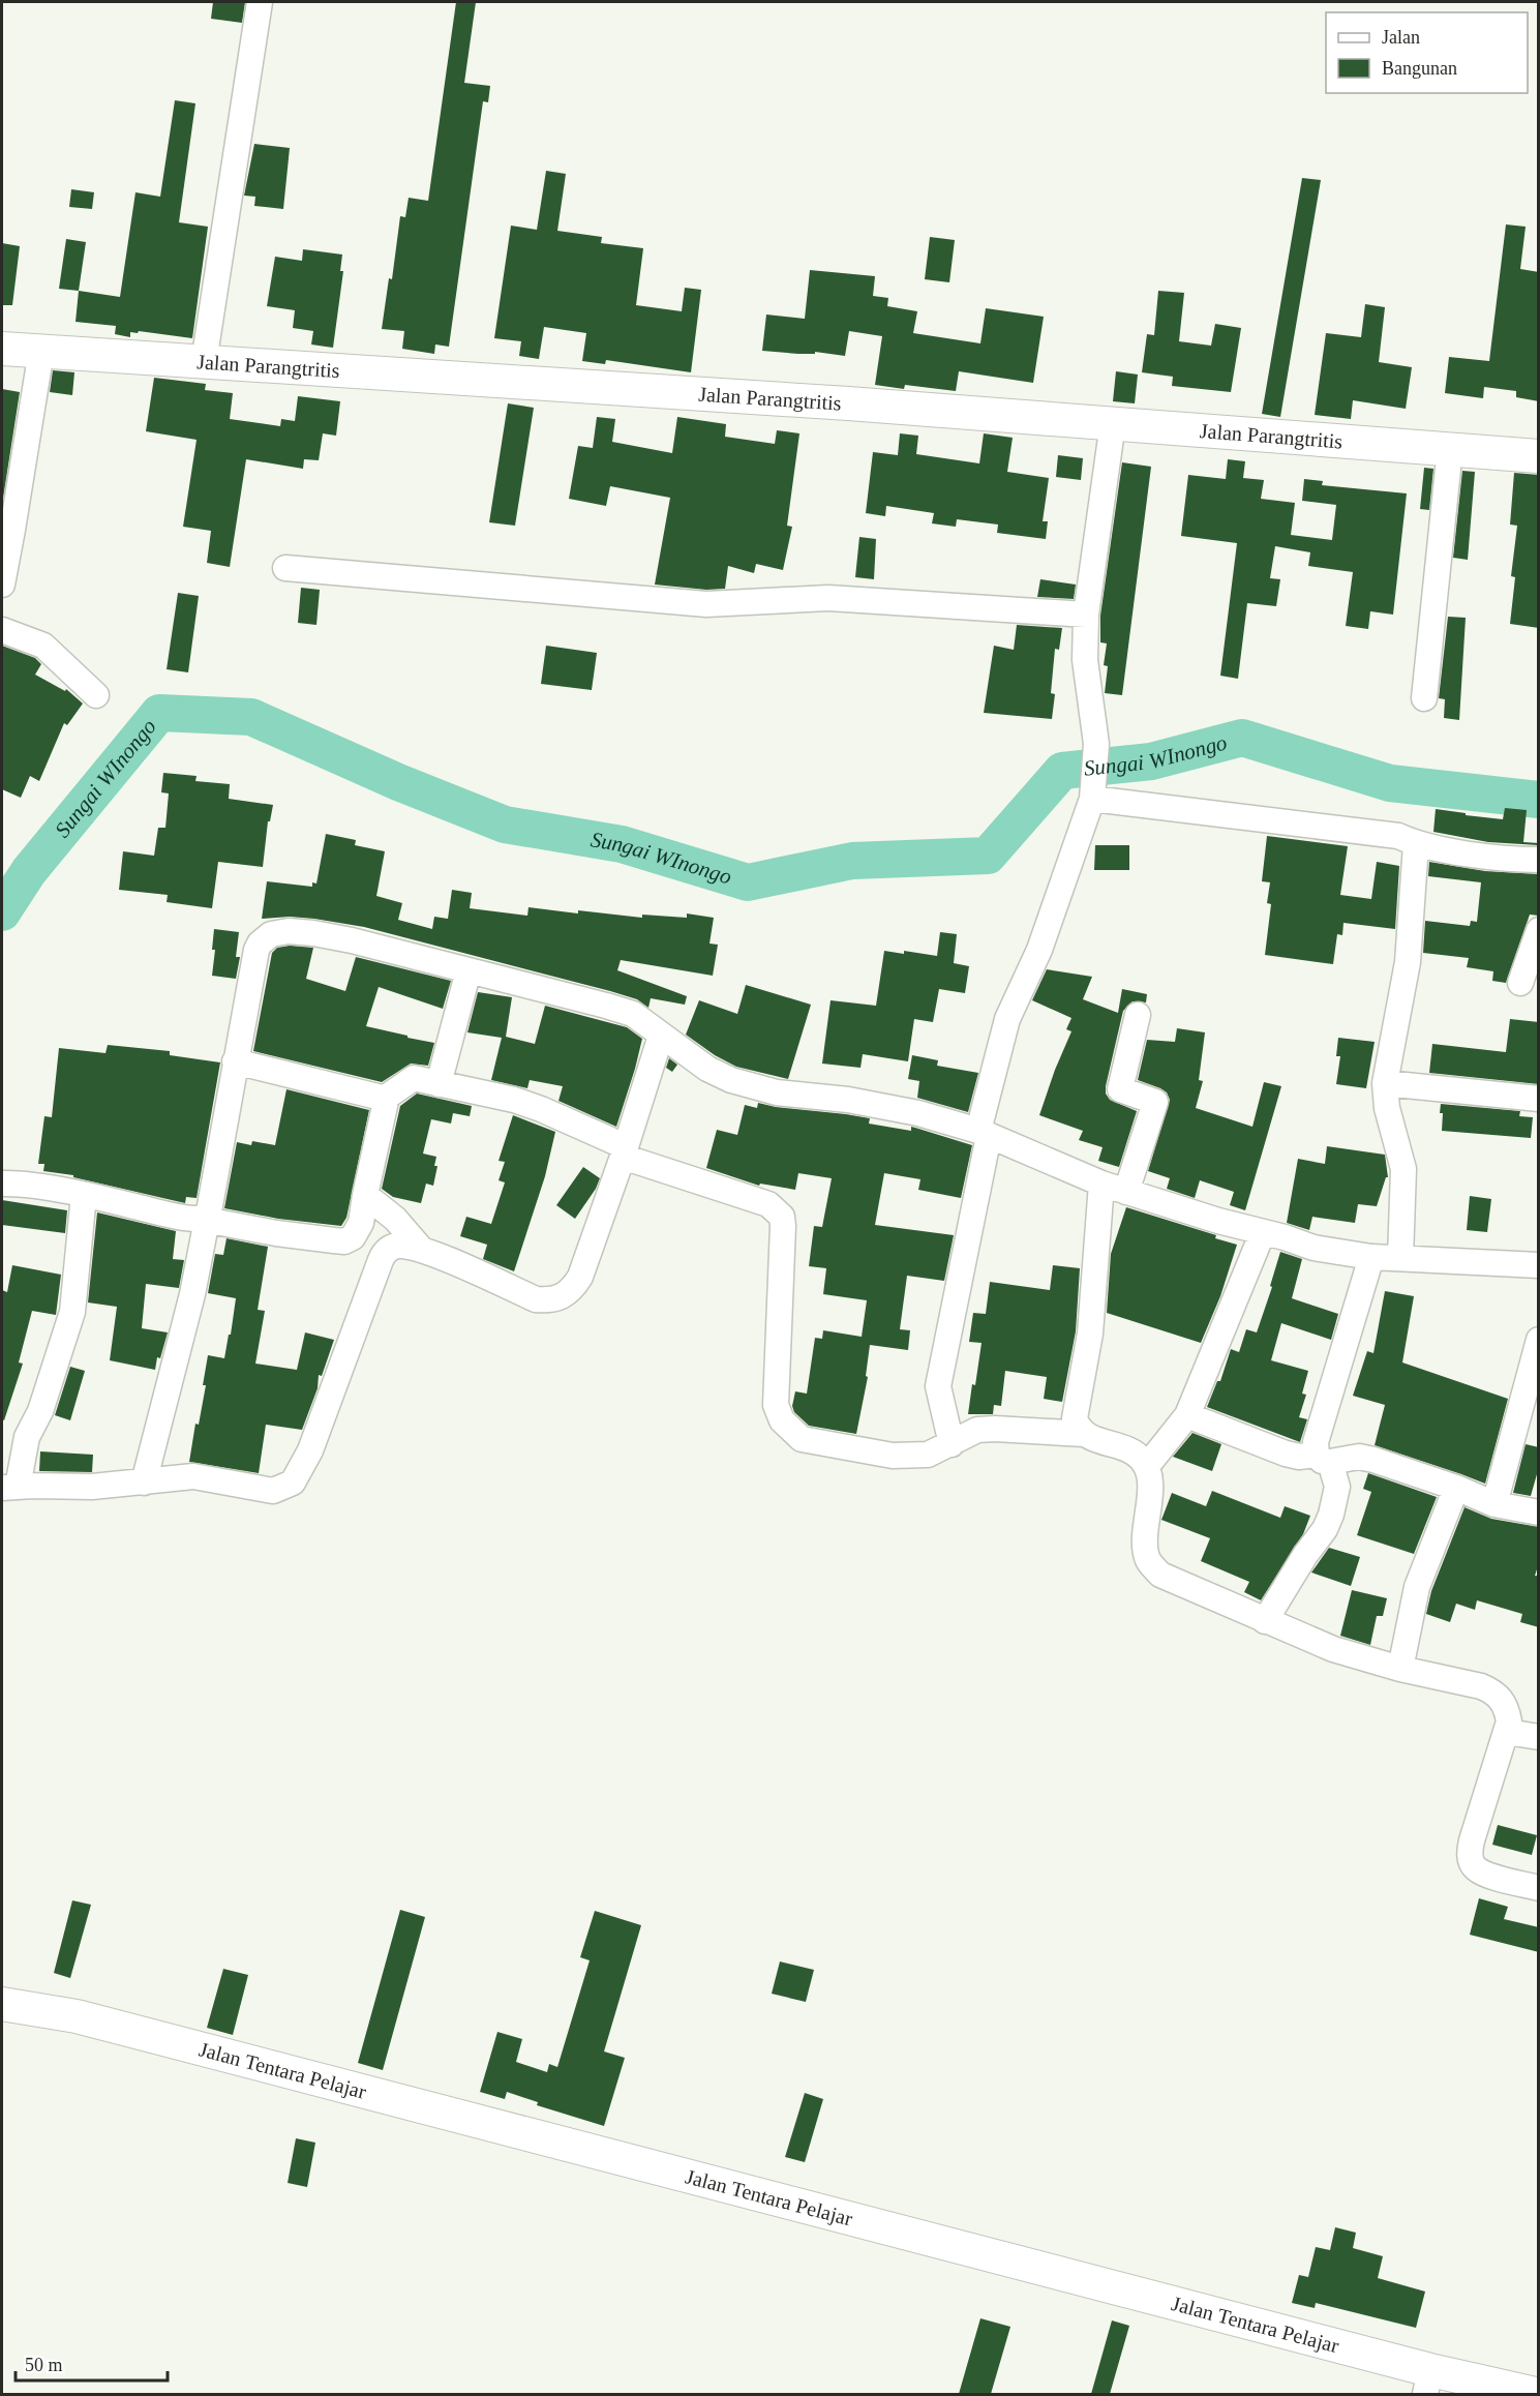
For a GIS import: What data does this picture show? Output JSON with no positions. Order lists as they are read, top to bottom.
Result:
{
  "streets": {
    "main road": ["Jalan Parangtritis", "Jalan Tentara Pelajar"]
  },
  "water": ["Sungai WInongo"],
  "legend": ["Jalan", "Bangunan"],
  "scale_bar": "50 m"
}
